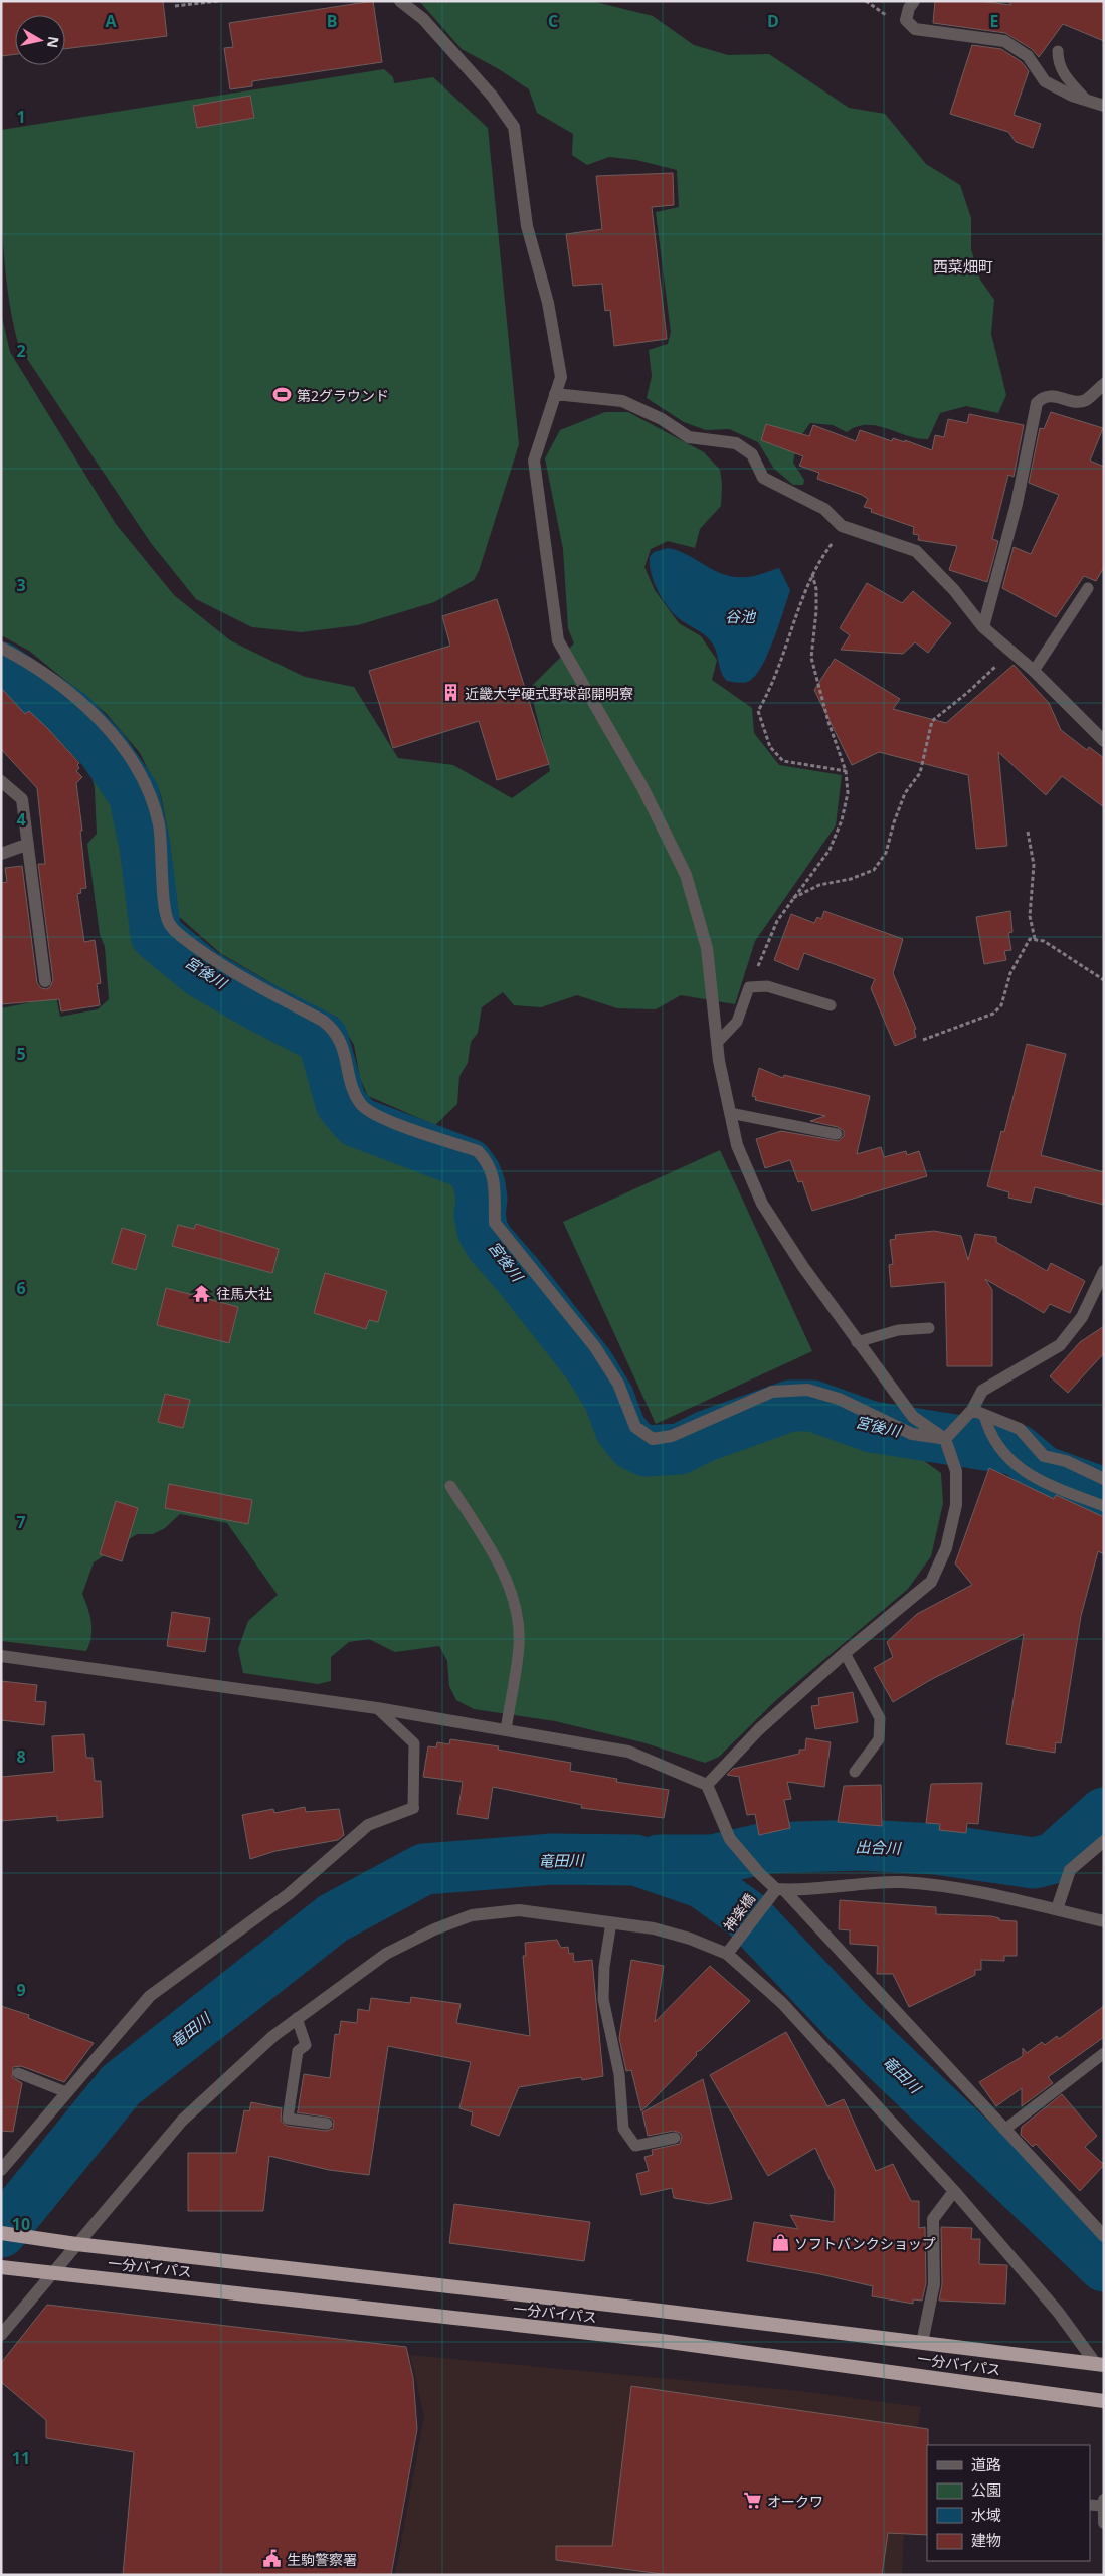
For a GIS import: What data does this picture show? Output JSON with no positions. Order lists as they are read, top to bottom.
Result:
{
  "streets": {
    "highway": ["一分バイパス"],
    "street": ["神楽橋"]
  },
  "districts": ["西菜畑町"],
  "water": [
    "谷池",
    "宮後川",
    "出合川",
    "竜田川"
  ],
  "places": {
    "sports": ["第2グラウンド"],
    "building": ["近畿大学硬式野球部開明寮"],
    "temple": ["往馬大社"],
    "shop": ["ソフトバンクショップ"],
    "supermarket": ["オークワ"],
    "public building": ["生駒警察署"]
  },
  "legend": [
    "道路",
    "公園",
    "水域",
    "建物"
  ],
  "north": "right",
  "grid": {
    "columns": [
      "A",
      "B",
      "C",
      "D",
      "E"
    ],
    "rows": [
      "1",
      "2",
      "3",
      "4",
      "5",
      "6",
      "7",
      "8",
      "9",
      "10",
      "11"
    ]
  }
}
